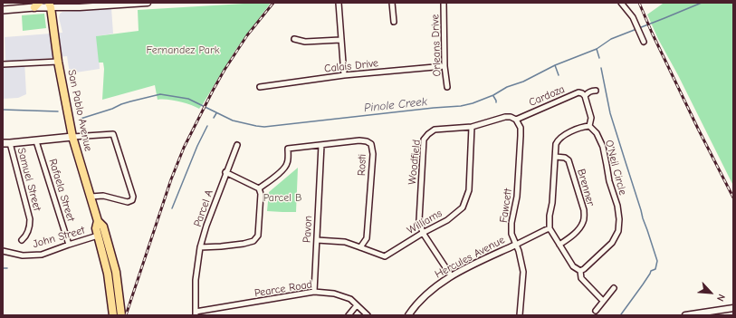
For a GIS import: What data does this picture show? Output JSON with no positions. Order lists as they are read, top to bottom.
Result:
{
  "streets": {
    "main road": ["San Pablo Avenue"],
    "street": [
      "Orleans Drive",
      "Calais Drive",
      "Cardoza",
      "Woodfield",
      "Rosti",
      "O'Neil Circle",
      "Samuel Street",
      "Brenner",
      "Rafaela Street",
      "Fawcett",
      "Parcel A",
      "Williams",
      "Pavon",
      "John Street",
      "Hercules Avenue",
      "Pearce Road"
    ]
  },
  "crossings": [
    ["Orleans Drive", "Calais Drive"],
    ["Cardoza", "Woodfield"],
    ["Cardoza", "Fawcett"],
    ["San Pablo Avenue", "John Street"],
    ["Woodfield", "Fawcett"],
    ["Woodfield", "Williams"],
    ["Woodfield", "Hercules Avenue"],
    ["Rosti", "Williams"],
    ["Rosti", "Pavon"],
    ["Rafaela Street", "John Street"],
    ["Fawcett", "Hercules Avenue"],
    ["Parcel A", "Pearce Road"],
    ["Williams", "Pavon"],
    ["Pavon", "Pearce Road"]
  ],
  "water": ["Pinole Creek"],
  "parks": ["Fernandez Park", "Parcel B"],
  "north": "bottom right"
}
